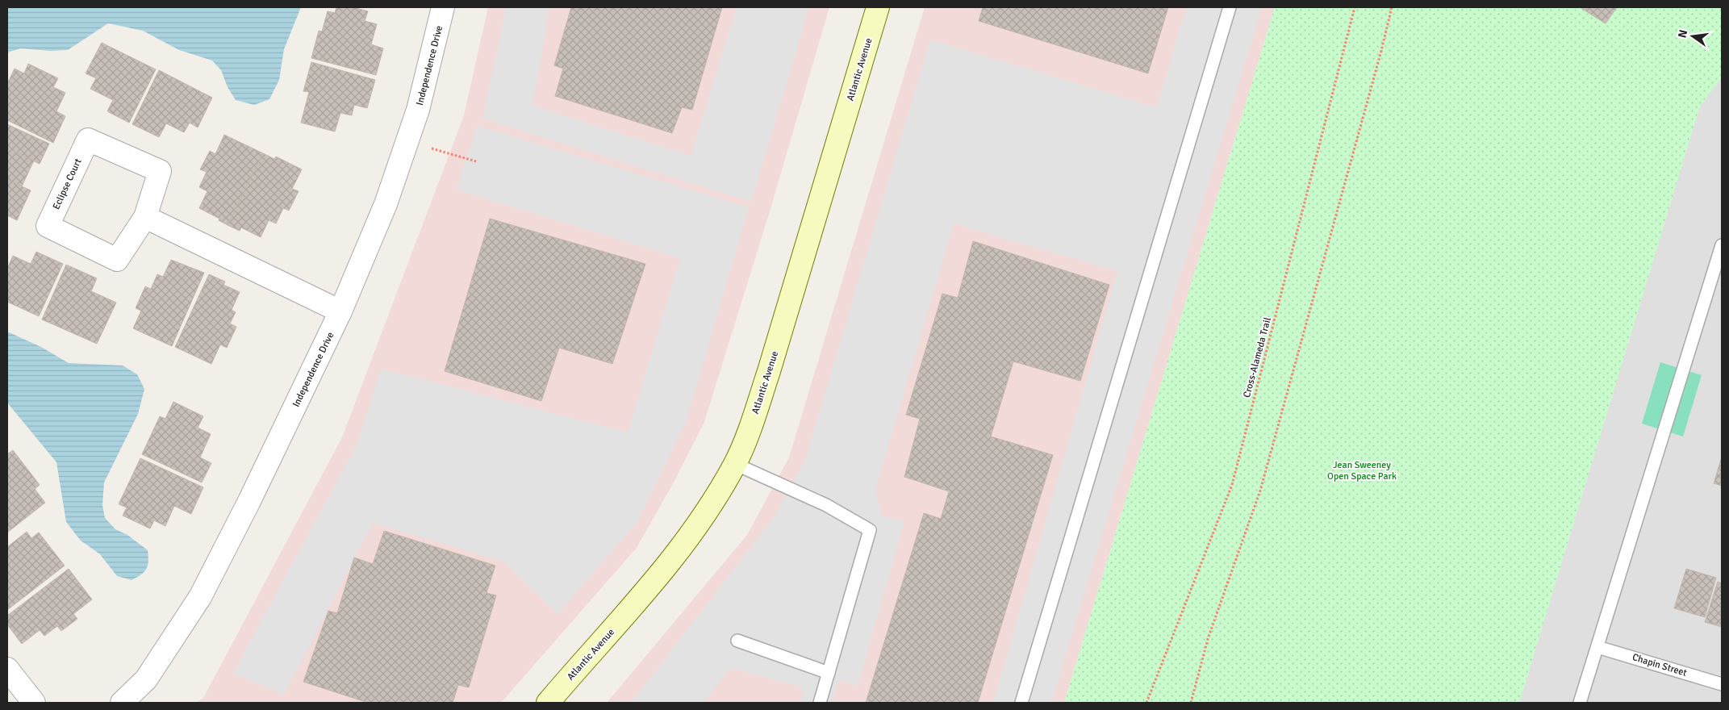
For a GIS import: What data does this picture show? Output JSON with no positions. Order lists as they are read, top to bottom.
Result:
{
  "streets": {
    "street": ["Independence Drive", "Atlantic Avenue", "Eclipse Court"],
    "lane": ["Chapin Street"],
    "path": ["Cross-Alameda Trail"]
  },
  "parks": ["Jean Sweeney Open Space Park"],
  "north": "left"
}
